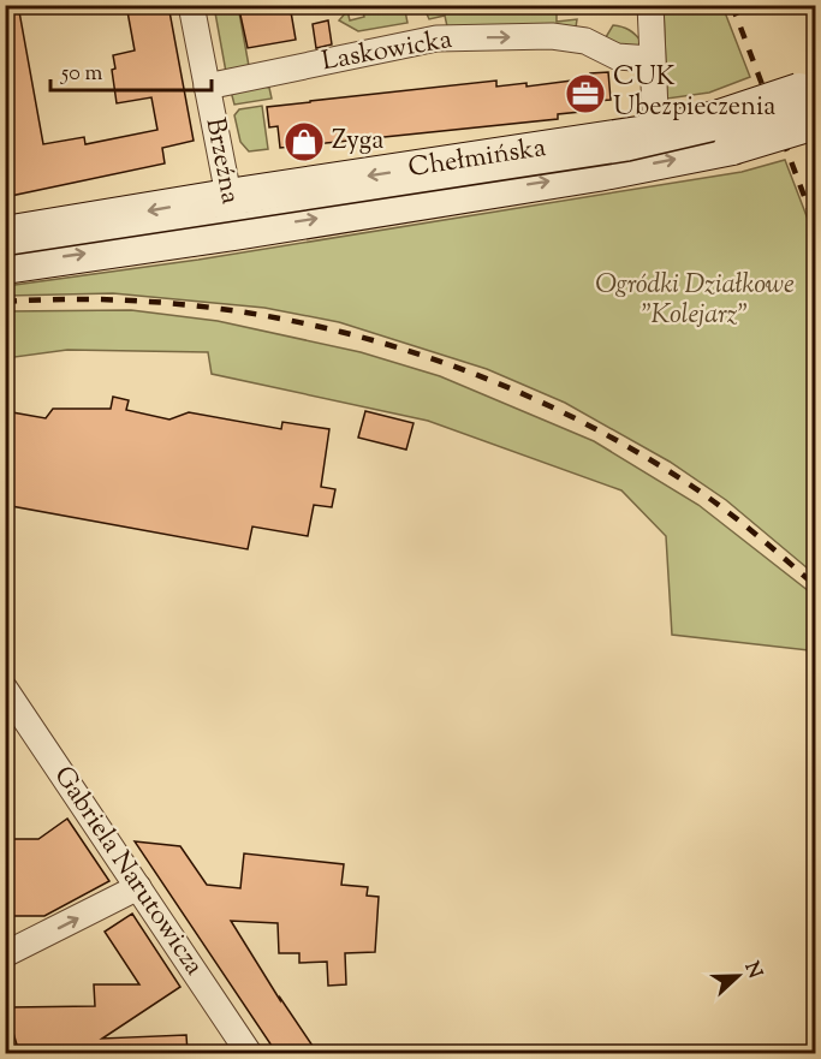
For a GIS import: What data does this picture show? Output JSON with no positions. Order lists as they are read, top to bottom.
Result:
{
  "streets": {
    "main road": ["Chełmińska"],
    "street": ["Laskowicka", "Brzeźna", "Gabriela Narutowicza"]
  },
  "crossings": [
    ["Laskowicka", "Brzeźna"],
    ["Chełmińska", "Brzeźna"]
  ],
  "one_way": ["Laskowicka"],
  "parks": ["Ogródki Działkowe \"Kolejarz\""],
  "places": {
    "office": ["CUK Ubezpieczenia"],
    "shop": ["Zyga"]
  },
  "scale_bar": "50 m",
  "north": "right"
}
